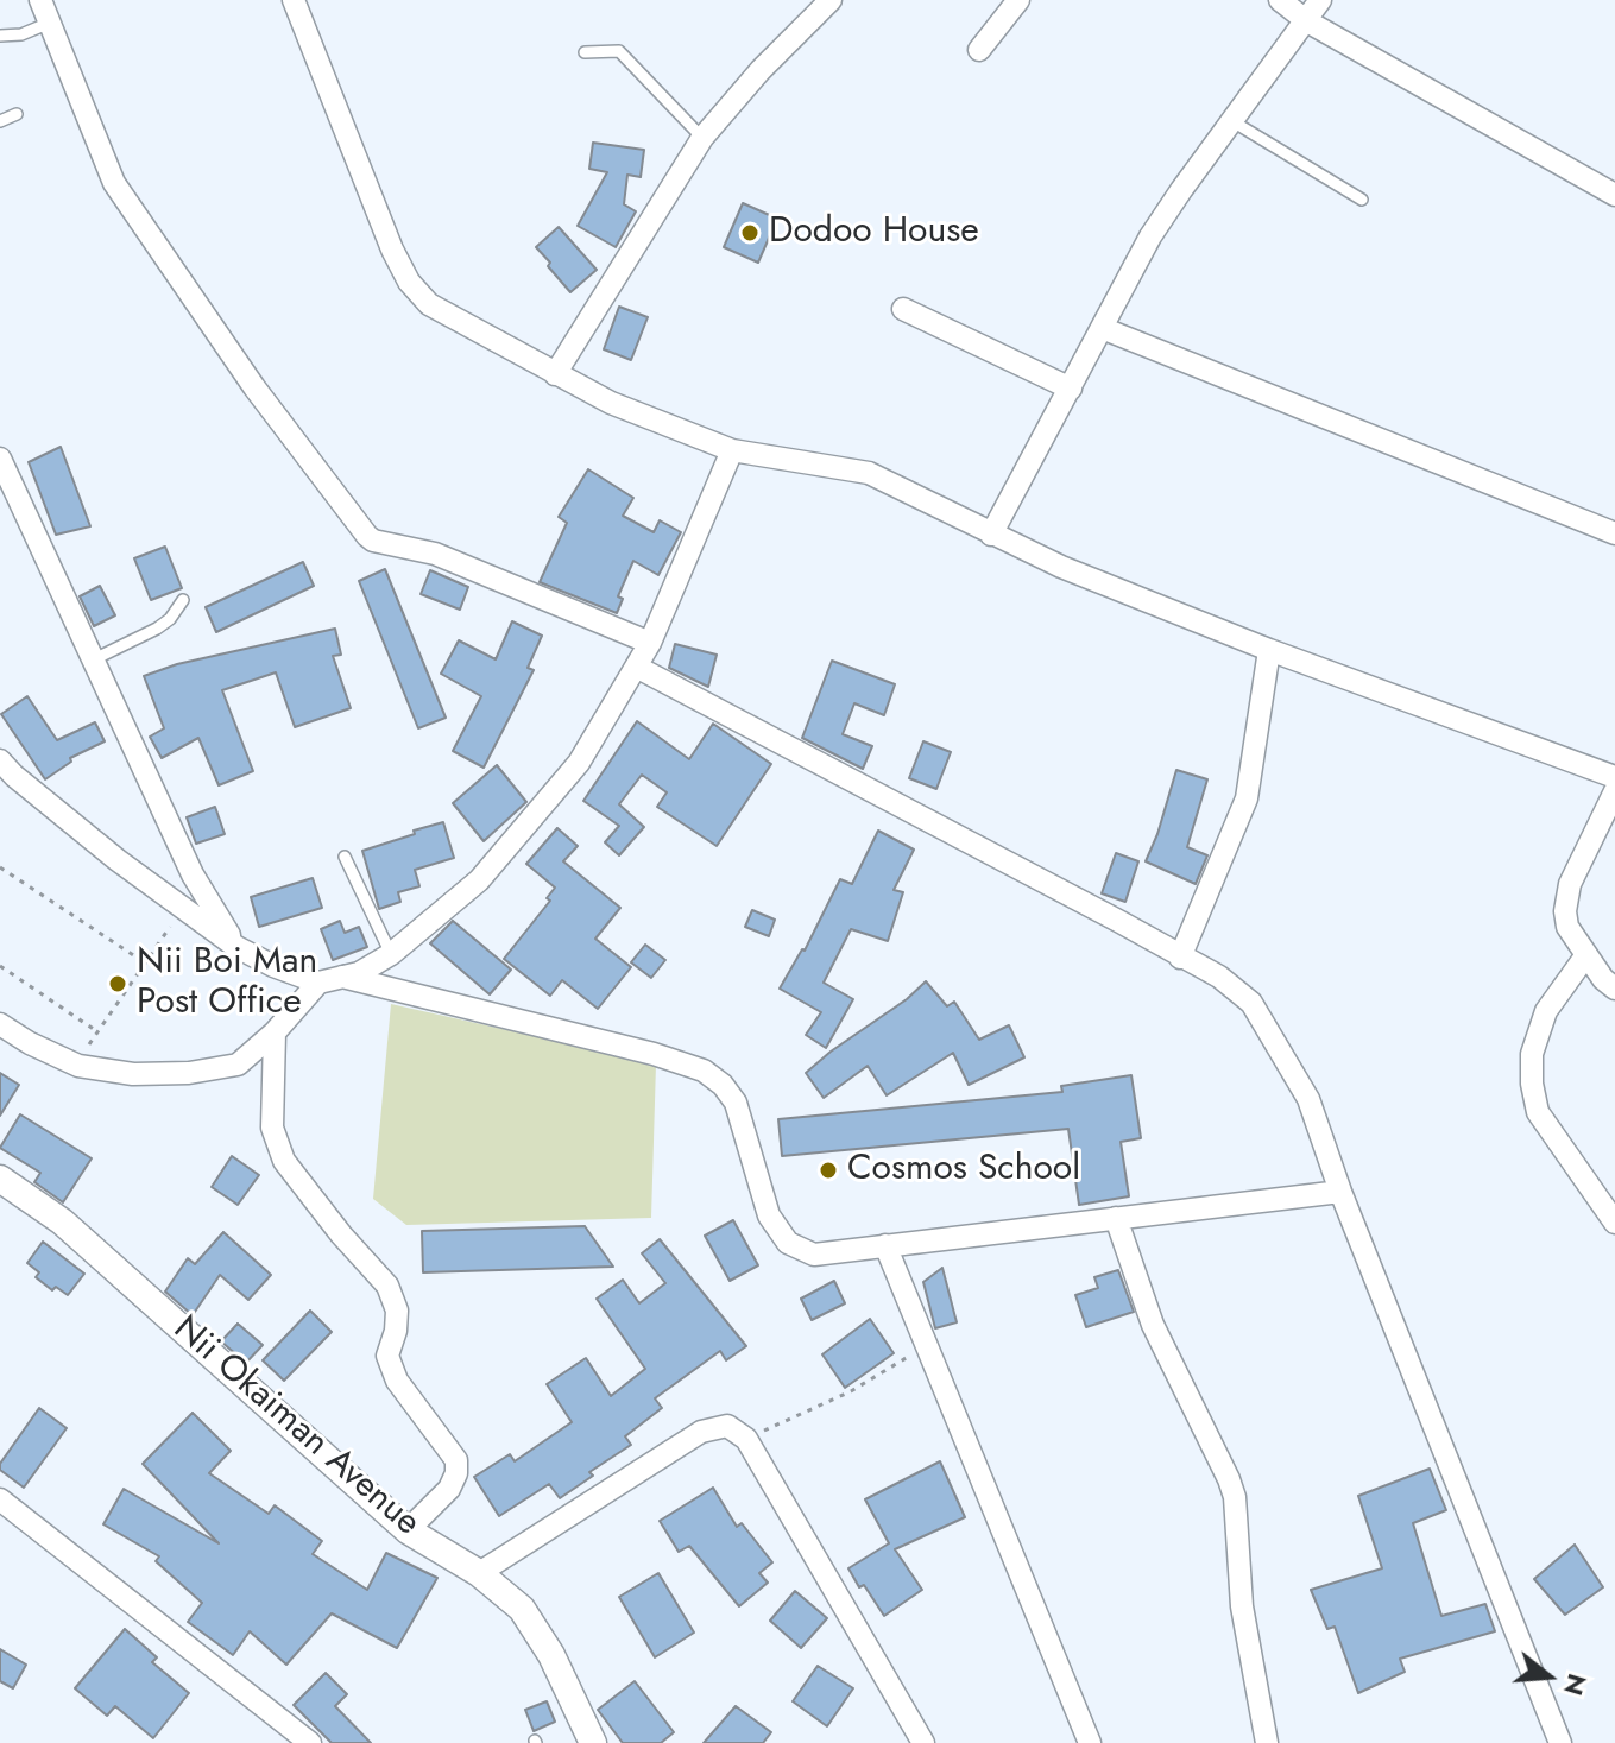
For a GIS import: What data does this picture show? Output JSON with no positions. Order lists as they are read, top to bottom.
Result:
{
  "streets": {
    "street": ["Nii Okaiman Avenue"]
  },
  "places": ["Dodoo House", "Nii Boi Man Post Office", "Cosmos School"],
  "north": "right"
}
